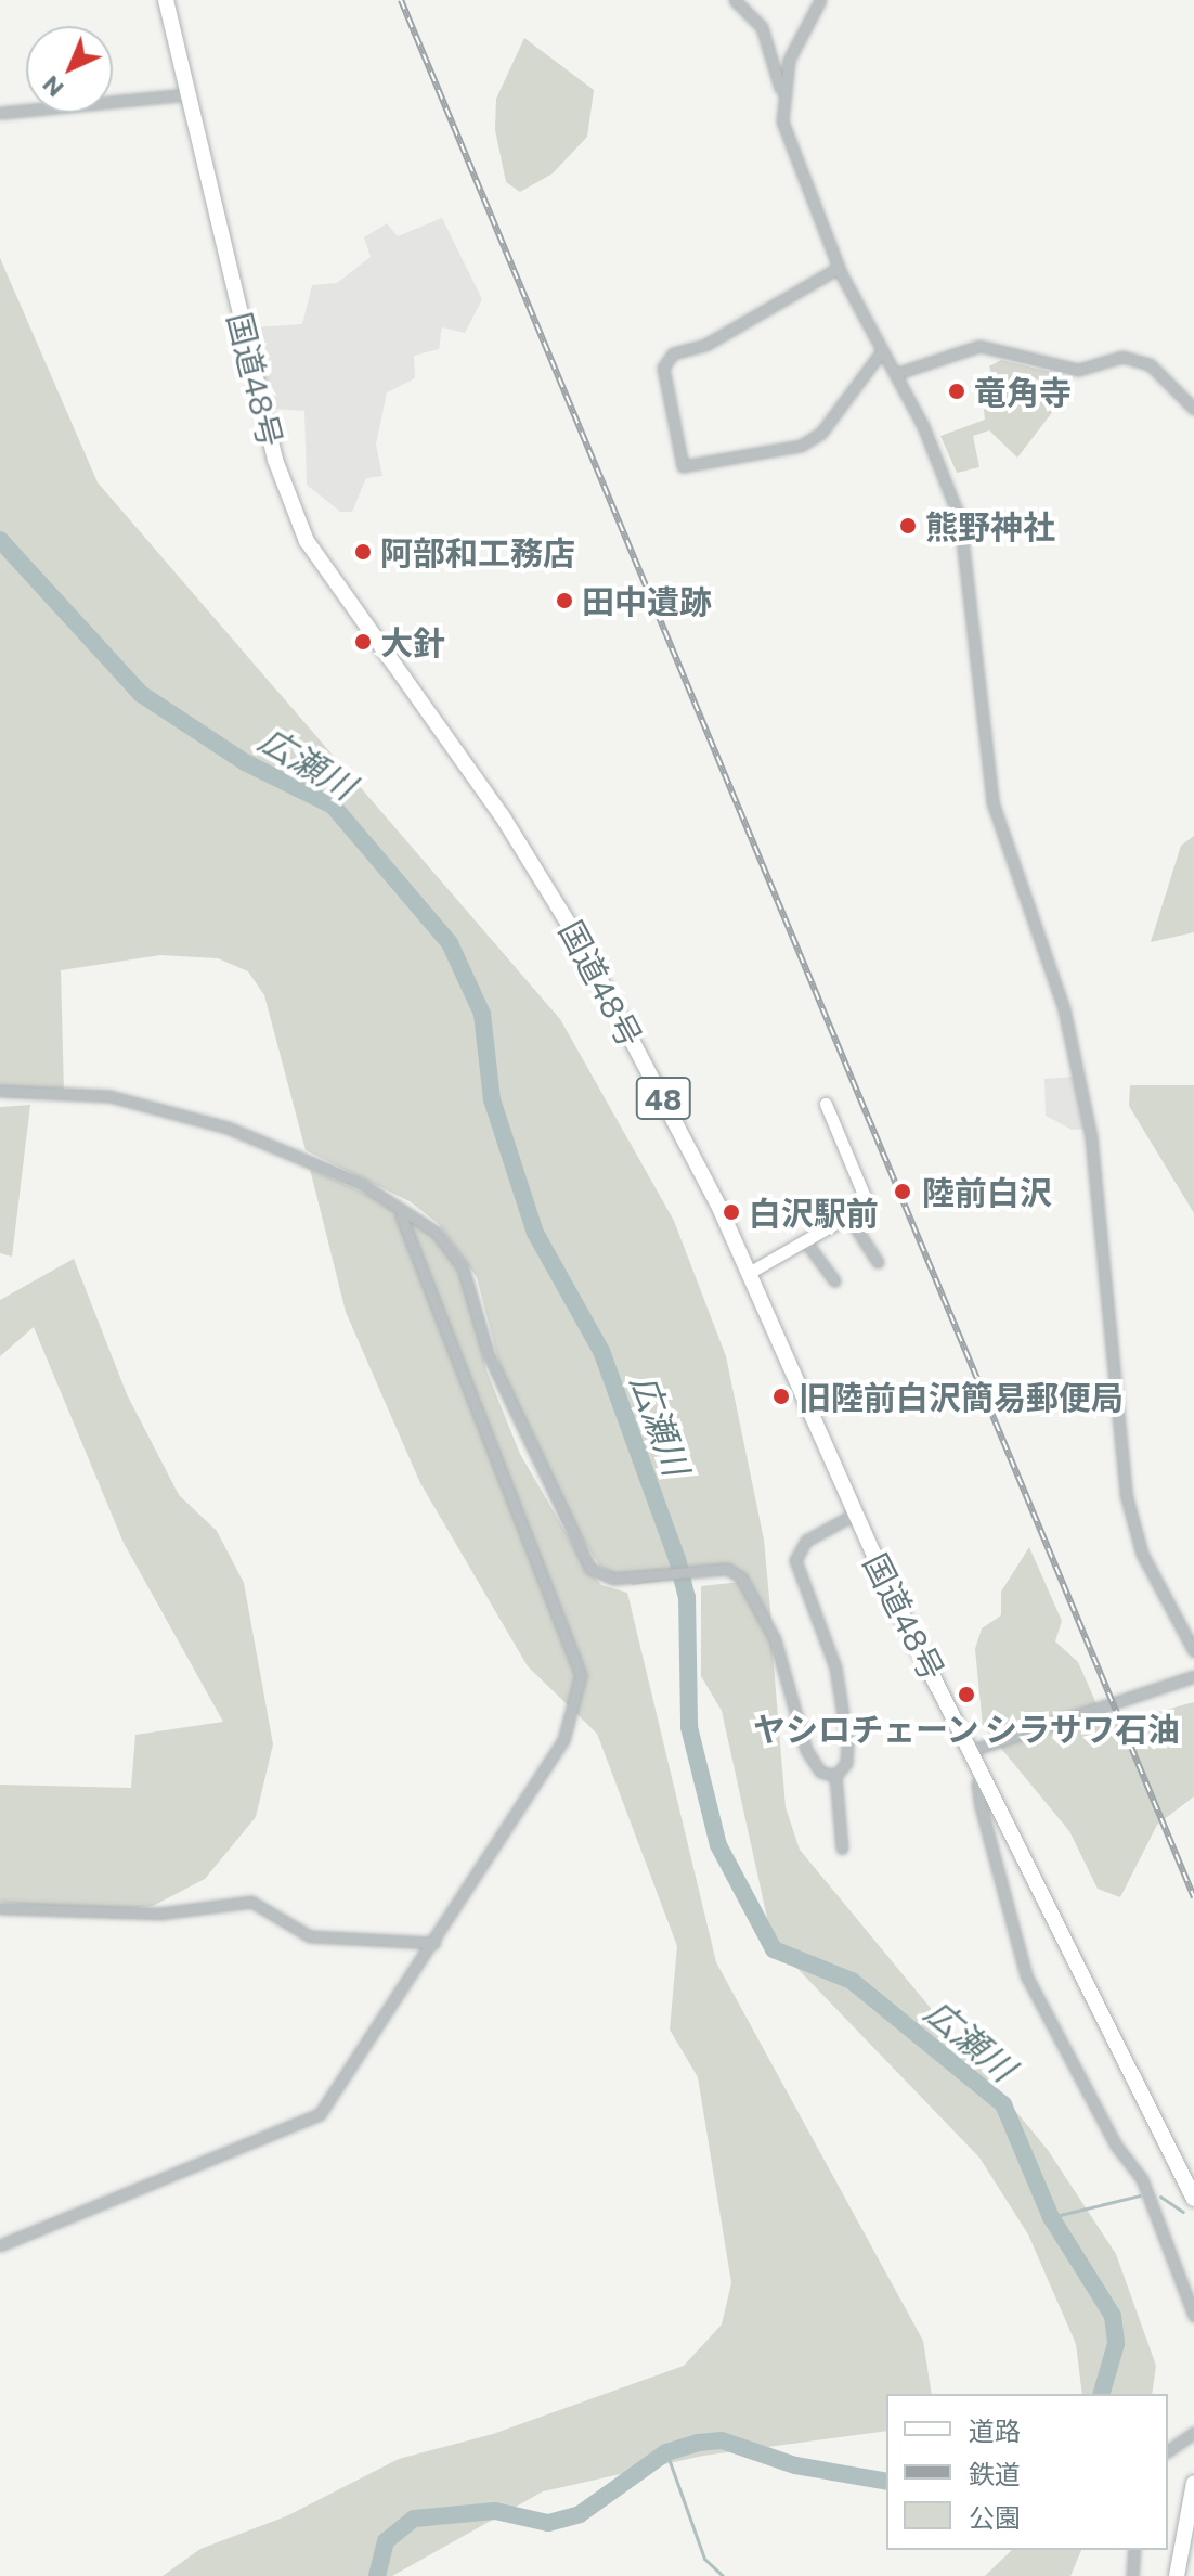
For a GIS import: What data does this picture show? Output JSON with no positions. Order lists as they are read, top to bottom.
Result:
{
  "streets": {
    "highway": ["国道48号", "48"]
  },
  "water": ["広瀬川"],
  "places": [
    "竜角寺",
    "熊野神社",
    "阿部和工務店",
    "田中遺跡",
    "大針",
    "陸前白沢",
    "白沢駅前",
    "旧陸前白沢簡易郵便局",
    "ヤシロチェーン シラサワ石油"
  ],
  "legend": ["道路", "鉄道", "公園"],
  "north": "bottom left"
}
